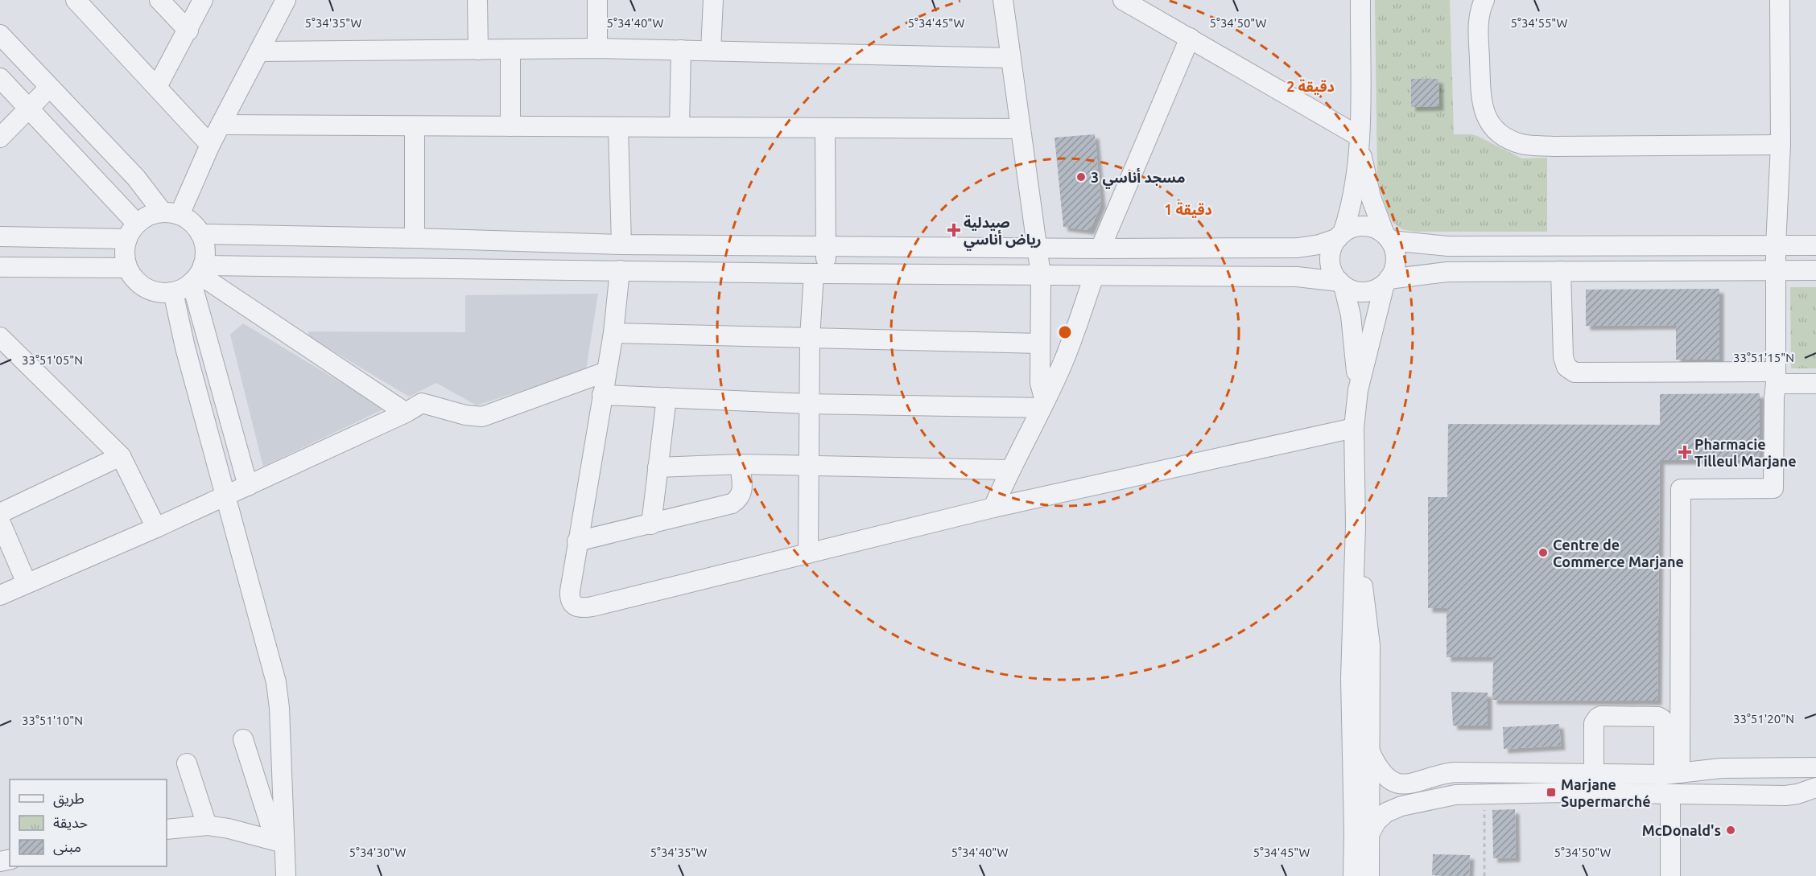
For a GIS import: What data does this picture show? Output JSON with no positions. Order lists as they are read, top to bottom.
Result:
{
  "places": {
    "other": ["مسجد أناسي 3", "Centre de Commerce Marjane", "McDonald's"],
    "health": ["صيدلية رياض أناسي", "Pharmacie Tilleul Marjane"],
    "transit": ["Marjane Supermarché"]
  },
  "legend": ["طريق", "حديقة", "مبنى"],
  "coordinates": [
    "5°34'55\"W",
    "5°34'35\"W",
    "5°34'40\"W",
    "5°34'45\"W",
    "5°34'50\"W",
    "33°51'15\"N",
    "33°51'05\"N",
    "33°51'20\"N",
    "33°51'10\"N",
    "5°34'30\"W"
  ],
  "rings": ["2 دقيقة", "1 دقيقة"]
}
